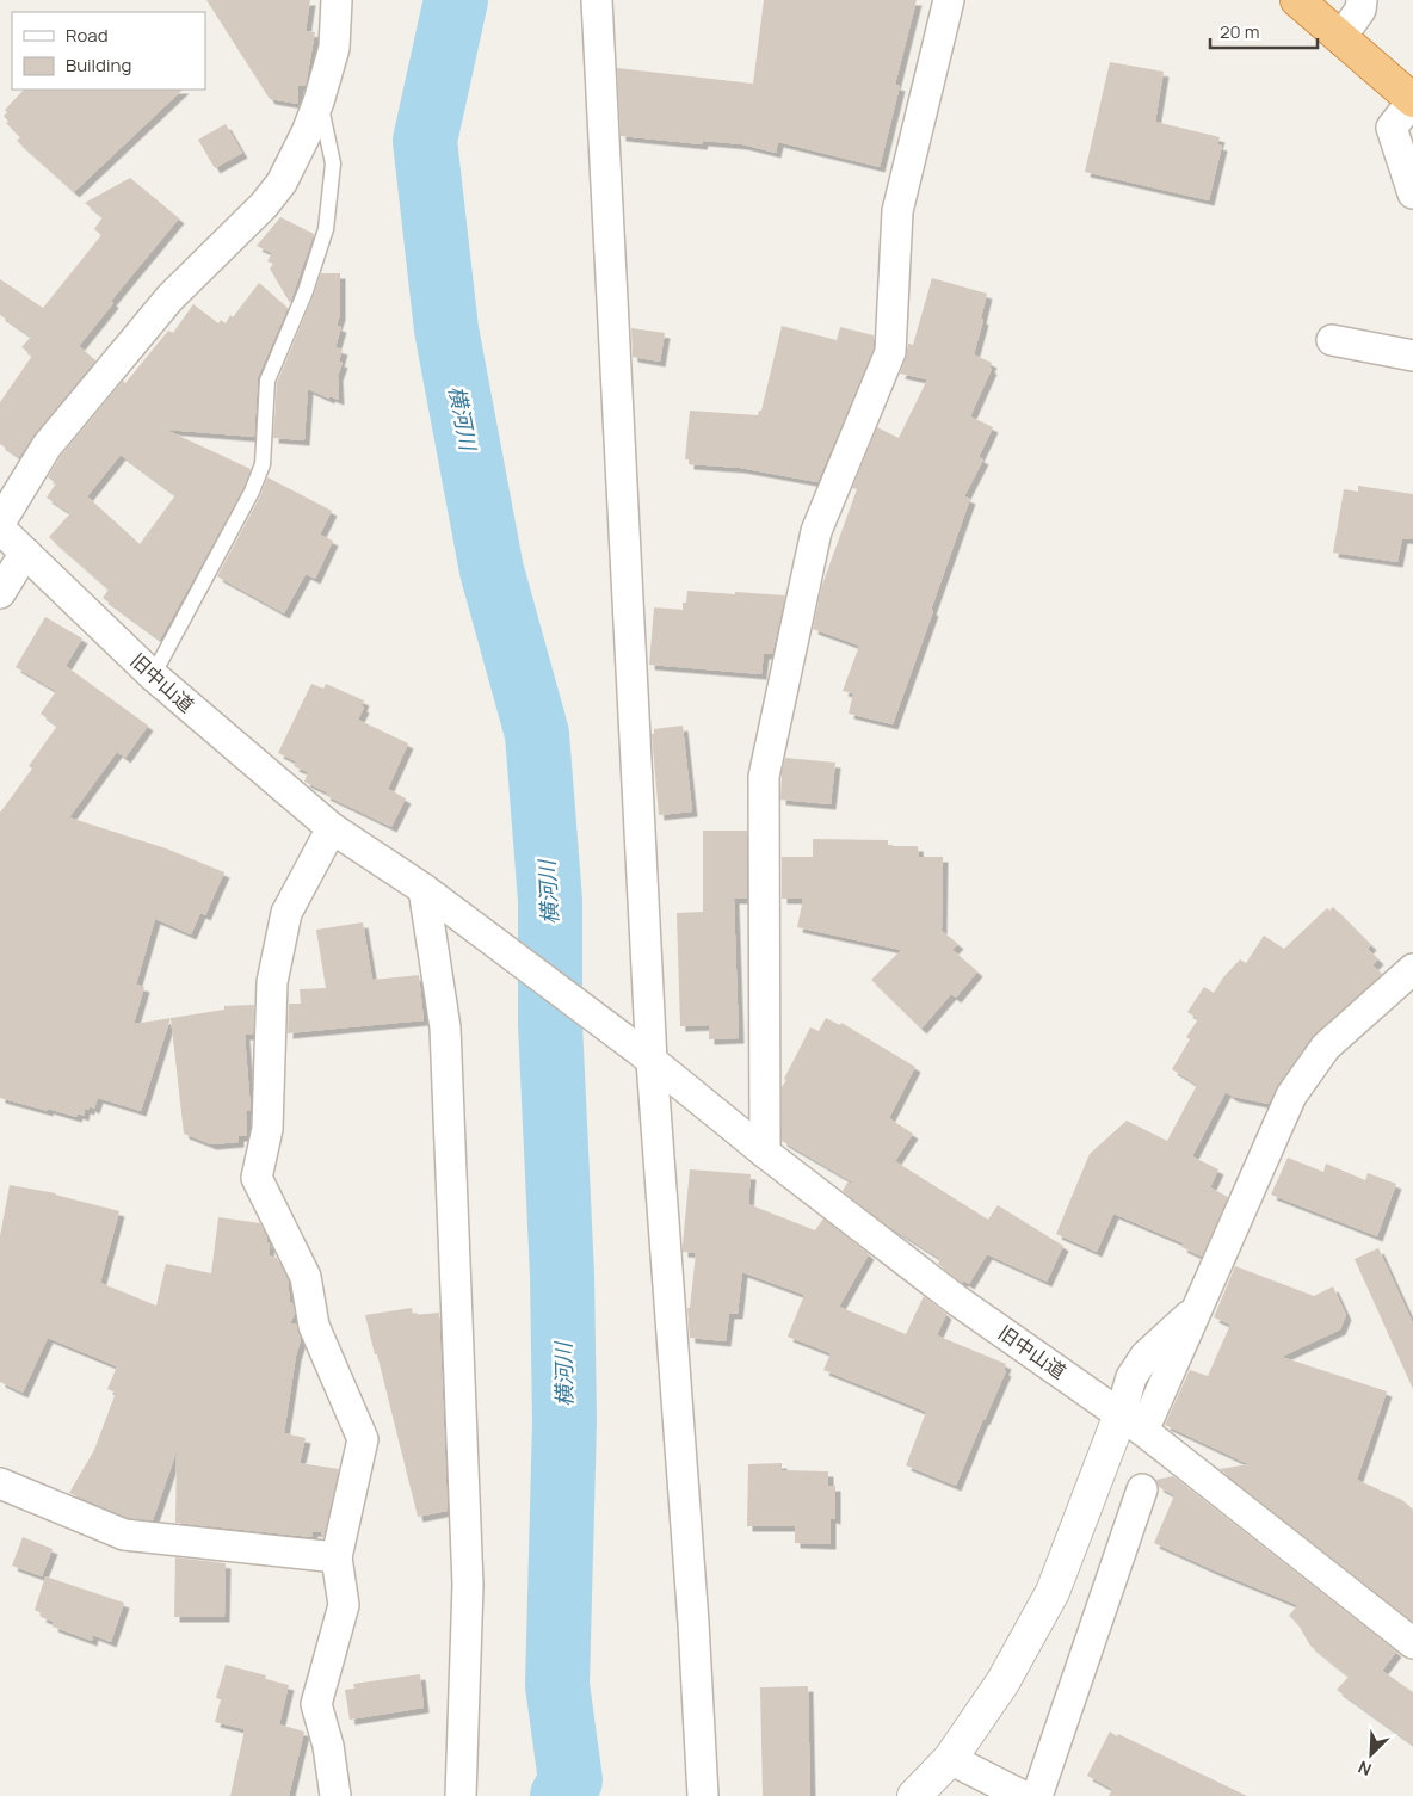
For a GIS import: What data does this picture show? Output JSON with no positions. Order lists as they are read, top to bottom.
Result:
{
  "streets": {
    "street": ["旧中山道"]
  },
  "water": ["横河川"],
  "legend": ["Road", "Building"],
  "scale_bar": "20 m",
  "north": "bottom left"
}
